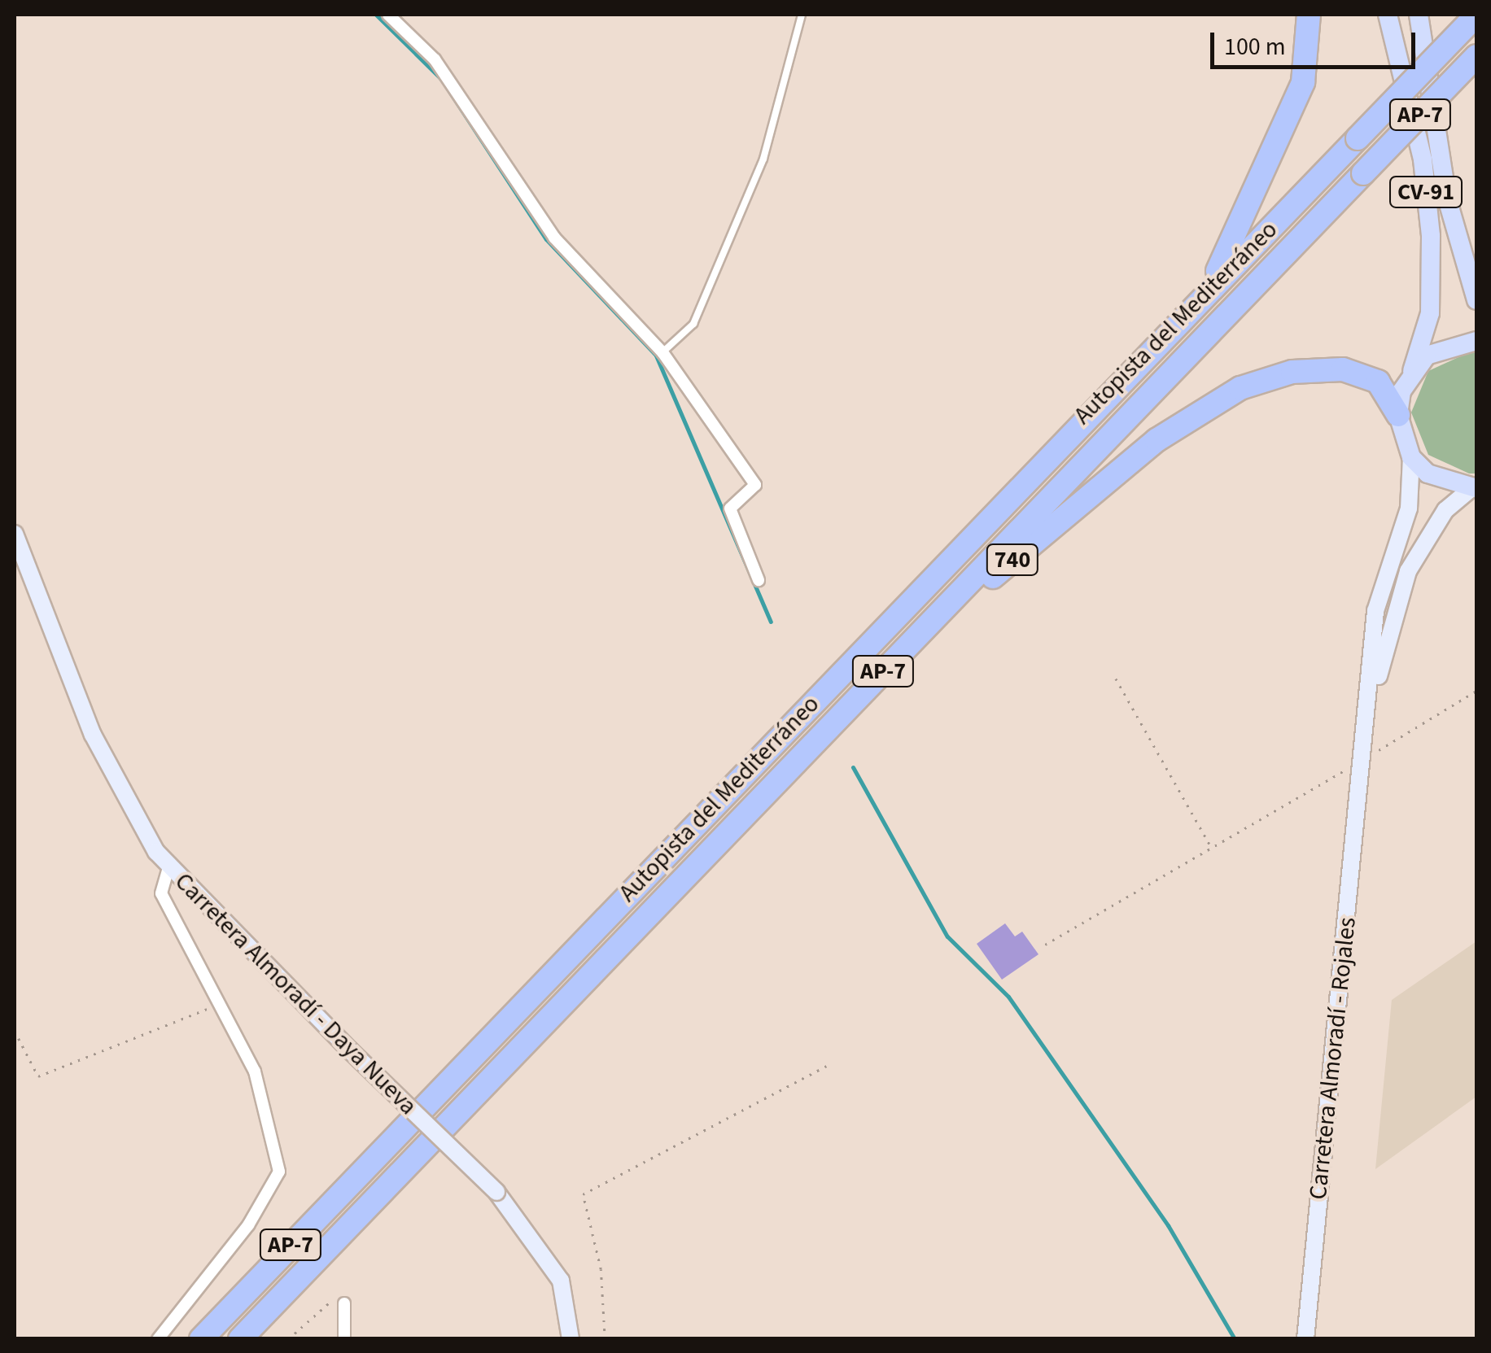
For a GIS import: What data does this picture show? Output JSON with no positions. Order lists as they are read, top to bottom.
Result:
{
  "streets": {
    "highway": ["AP-7", "Autopista del Mediterráneo", "740"],
    "main road": ["CV-91", "Carretera Almoradí - Daya Nueva", "Carretera Almoradí - Rojales"]
  },
  "crossings": [
    ["CV-91", "740"],
    ["Autopista del Mediterráneo", "740"]
  ],
  "scale_bar": "100 m"
}
